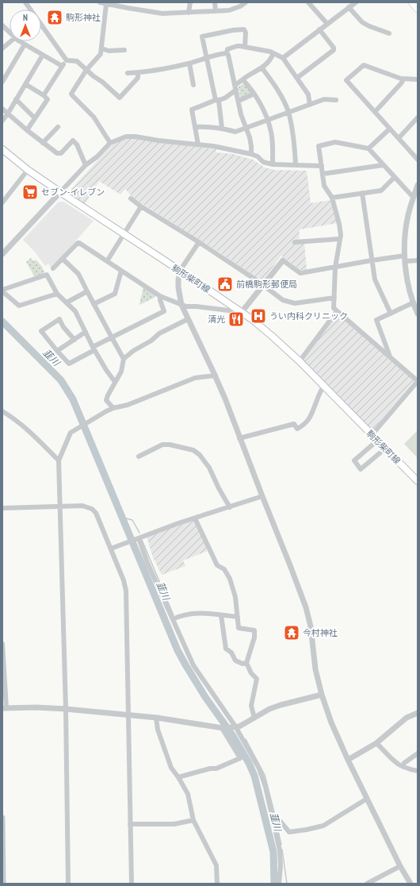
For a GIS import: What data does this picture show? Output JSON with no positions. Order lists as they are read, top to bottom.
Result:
{
  "streets": {
    "main road": ["駒形柴町線"]
  },
  "water": ["韮川"],
  "places": {
    "temple": ["駒形神社", "今村神社"],
    "supermarket": ["セブン-イレブン"],
    "public building": ["前橋駒形郵便局"],
    "hospital": ["うい内科クリニック"],
    "restaurant": ["清光"]
  },
  "north": "top"
}
